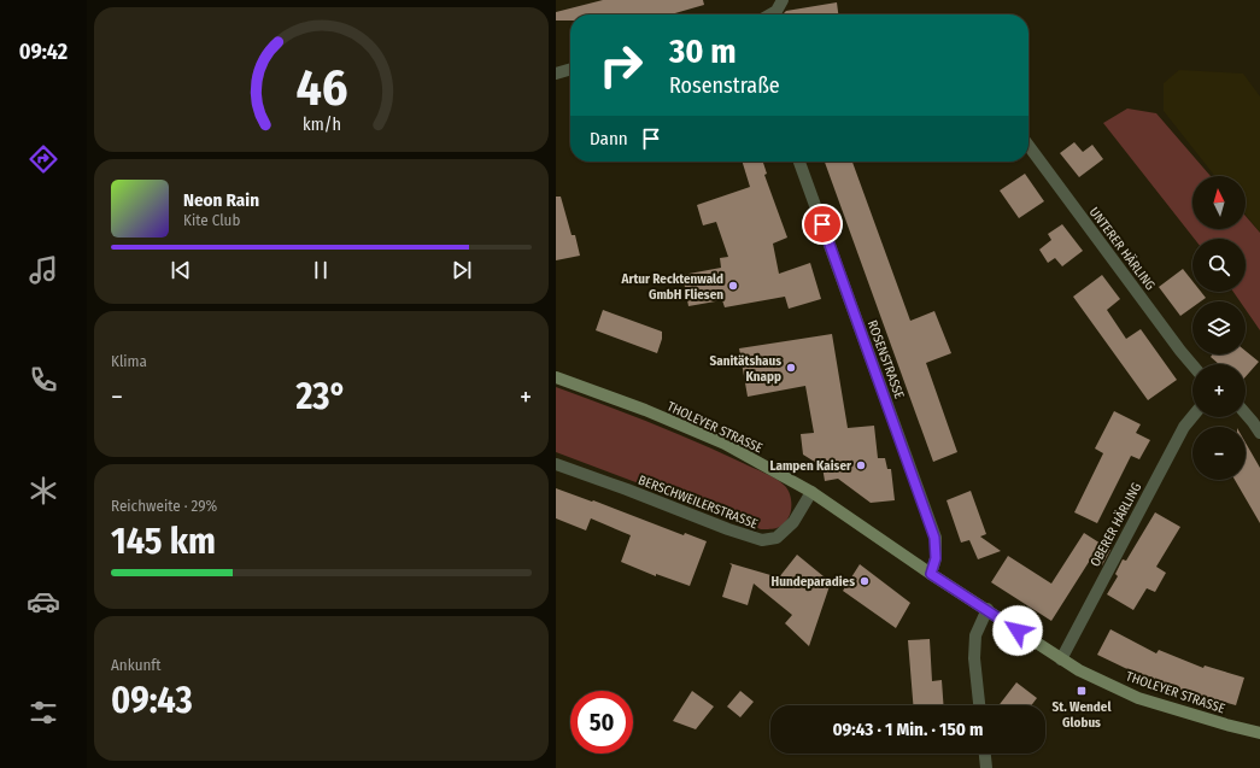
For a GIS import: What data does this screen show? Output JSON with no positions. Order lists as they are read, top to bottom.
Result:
{
  "streets": {
    "main road": ["THOLEYER STRASSE"],
    "street": [
      "UNTERER HÄRLING",
      "ROSENSTRASSE",
      "BERSCHWEILERSTRASSE",
      "OBERER HÄRLING"
    ]
  },
  "crossings": [
    ["ROSENSTRASSE", "THOLEYER STRASSE"],
    ["THOLEYER STRASSE", "BERSCHWEILERSTRASSE"],
    ["THOLEYER STRASSE", "OBERER HÄRLING"]
  ],
  "places": {
    "other": [
      "Artur Recktenwald GmbH Fliesen",
      "Sanitätshaus Knapp",
      "Lampen Kaiser",
      "Hundeparadies"
    ],
    "transit": ["St. Wendel Globus"]
  },
  "north": "top",
  "page": {
    "tabs": "09:42",
    "turn": ["30 m", "Rosenstraße"],
    "then": "Dann",
    "map_buttons": ["+", "−"],
    "song": ["Neon Rain", "Kite Club"],
    "tile": [
      "Klima",
      ["Reichweite · 29%", "145 km"],
      ["Ankunft", "09:43"]
    ],
    "heat": ["−", "23°", "+"],
    "limit": "50",
    "trip": "09:43 · 1 Min. · 150 m",
    "gauge": ["46", "km/h"]
  }
}
